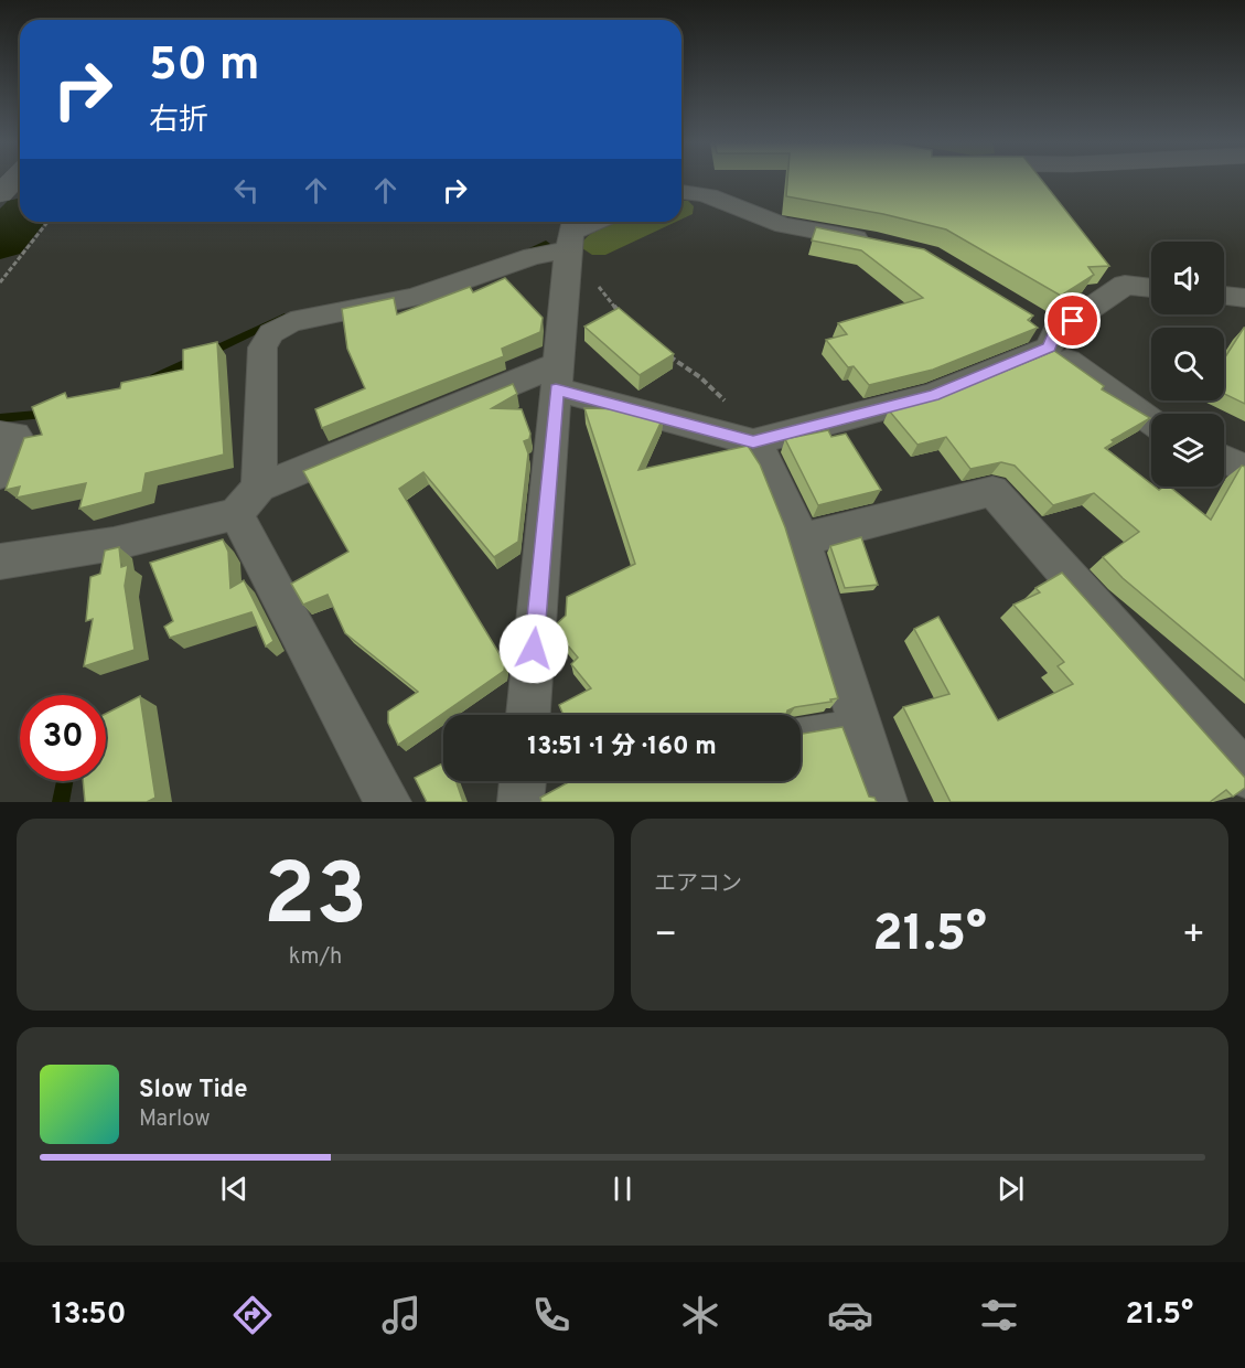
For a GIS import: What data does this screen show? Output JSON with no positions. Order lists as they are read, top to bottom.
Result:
{
  "page": {
    "turn": ["50 m", "右折"],
    "limit": "30",
    "trip": "13:51 · 1 分 · 160 m",
    "tile": [
      ["23", "km/h"],
      "エアコン"
    ],
    "heat": ["−", "21.5°", "+"],
    "song": ["Slow Tide", "Marlow"],
    "tabs": ["13:50", "21.5°"]
  }
}
